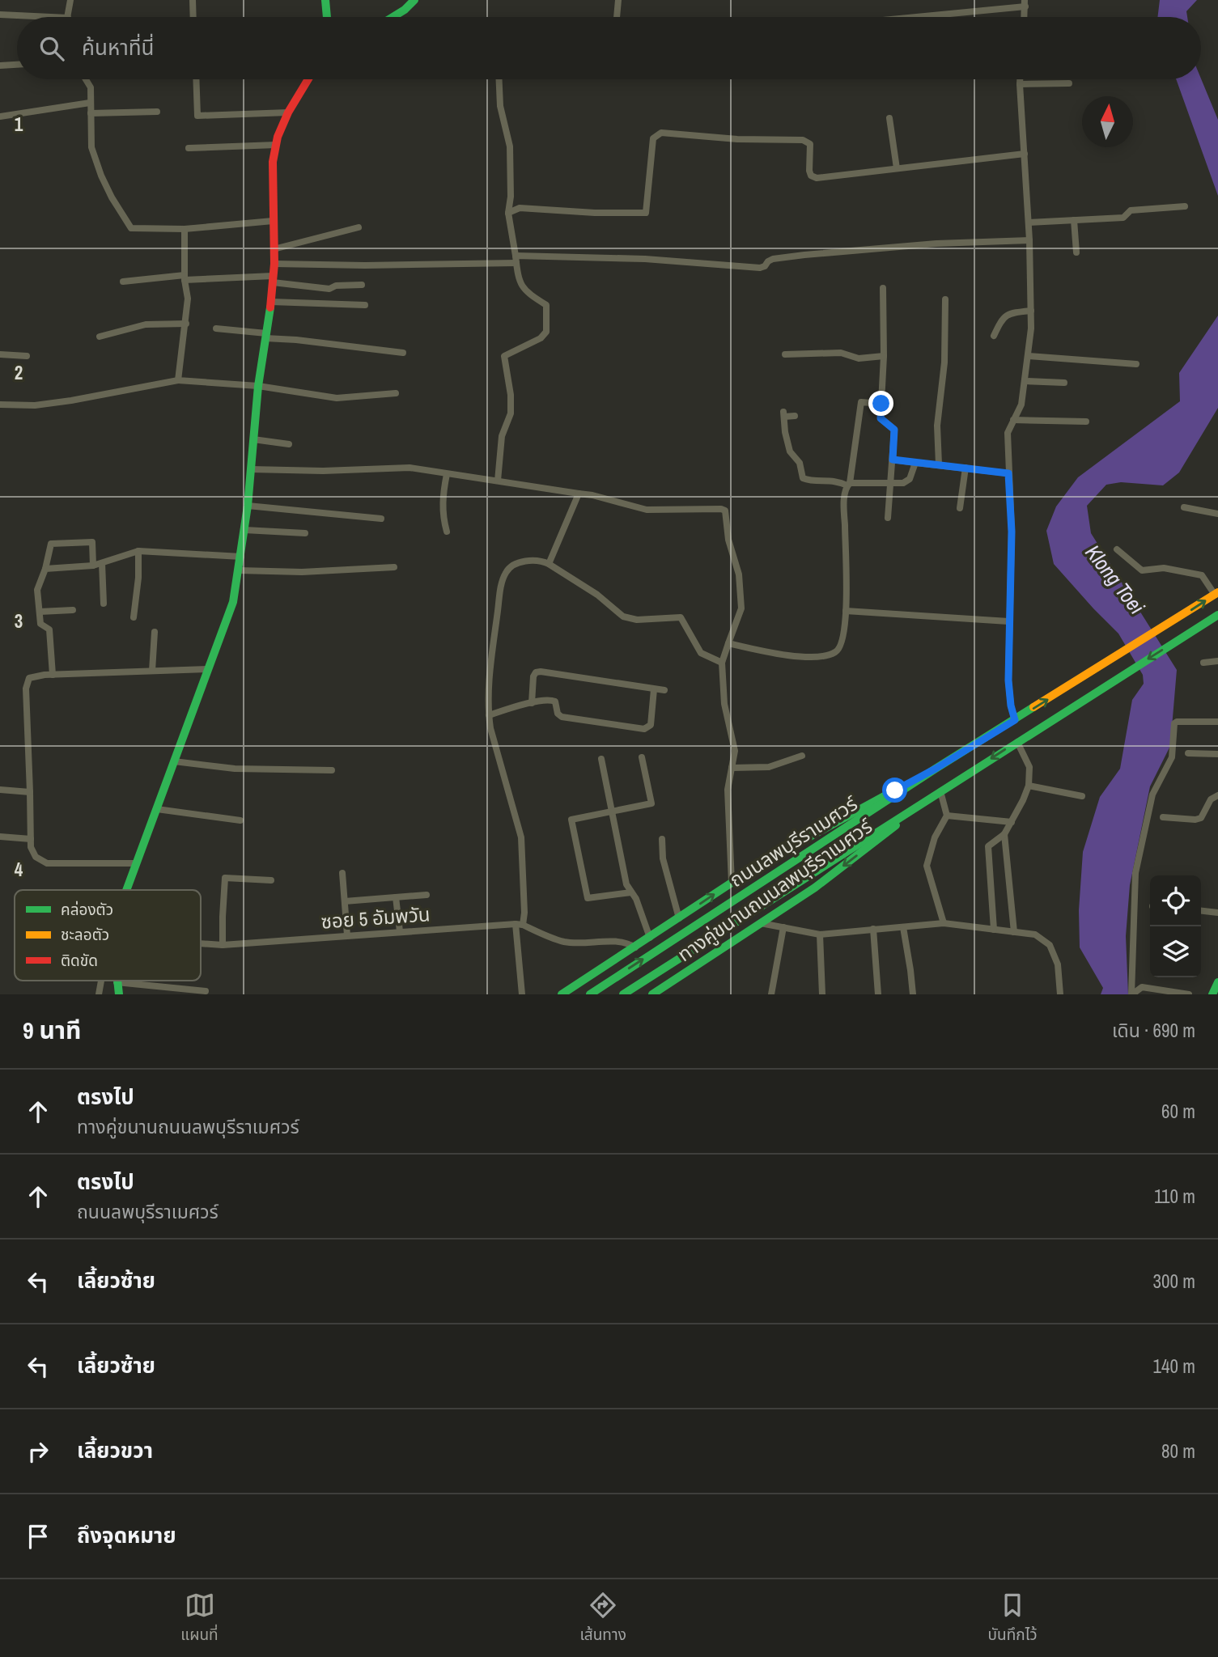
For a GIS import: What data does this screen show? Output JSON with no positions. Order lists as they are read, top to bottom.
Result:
{
  "streets": {
    "main road": ["ถนนลพบุรีราเมศวร์", "ทางคู่ขนานถนนลพบุรีราเมศวร์"],
    "street": ["ซอย 5 อัมพวัน"]
  },
  "crossings": [
    ["ถนนลพบุรีราเมศวร์", "ทางคู่ขนานถนนลพบุรีราเมศวร์"],
    ["ทางคู่ขนานถนนลพบุรีราเมศวร์", "ซอย 5 อัมพวัน"]
  ],
  "water": ["Klong Toei"],
  "legend": ["คล่องตัว", "ชะลอตัว", "ติดขัด"],
  "north": "top",
  "page": {
    "search": "ค้นหาที่นี่",
    "heading": ["9 นาที", "เดิน · 690 m"],
    "list": [
      ["ตรงไป", "ทางคู่ขนานถนนลพบุรีราเมศวร์", "60 m"],
      ["ตรงไป", "ถนนลพบุรีราเมศวร์", "110 m"],
      ["เลี้ยวซ้าย", "300 m"],
      ["เลี้ยวซ้าย", "140 m"],
      ["เลี้ยวขวา", "80 m"],
      "ถึงจุดหมาย"
    ],
    "nav": ["แผนที่", "เส้นทาง", "บันทึกไว้"]
  },
  "grid": {
    "rows": [
      "1",
      "2",
      "3",
      "4"
    ]
  }
}
